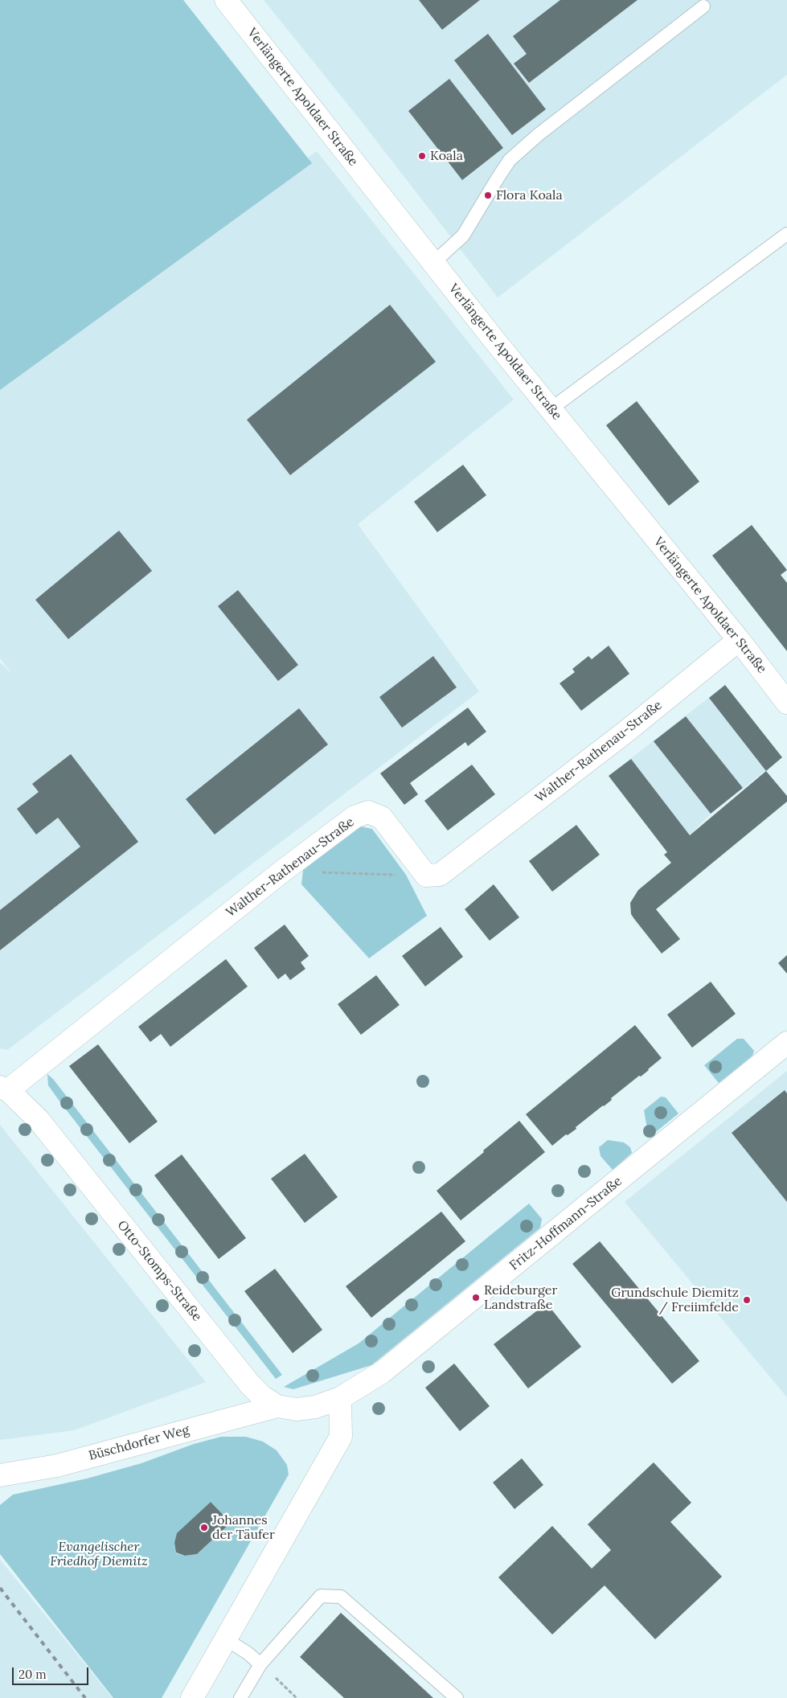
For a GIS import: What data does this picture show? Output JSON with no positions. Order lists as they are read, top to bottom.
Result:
{
  "streets": {
    "street": [
      "Verlängerte Apoldaer Straße",
      "Walther-Rathenau-Straße",
      "Fritz-Hoffmann-Straße",
      "Otto-Stomps-Straße",
      "Büschdorfer Weg"
    ]
  },
  "crossings": [
    ["Verlängerte Apoldaer Straße", "Walther-Rathenau-Straße"],
    ["Walther-Rathenau-Straße", "Otto-Stomps-Straße"],
    ["Fritz-Hoffmann-Straße", "Otto-Stomps-Straße"],
    ["Otto-Stomps-Straße", "Büschdorfer Weg"]
  ],
  "parks": ["Evangelischer Friedhof Diemitz"],
  "places": [
    "Koala",
    "Flora Koala",
    "Reideburger Landstraße",
    "Grundschule Diemitz / Freiimfelde",
    "Johannes der Täufer"
  ],
  "scale_bar": "20 m"
}
